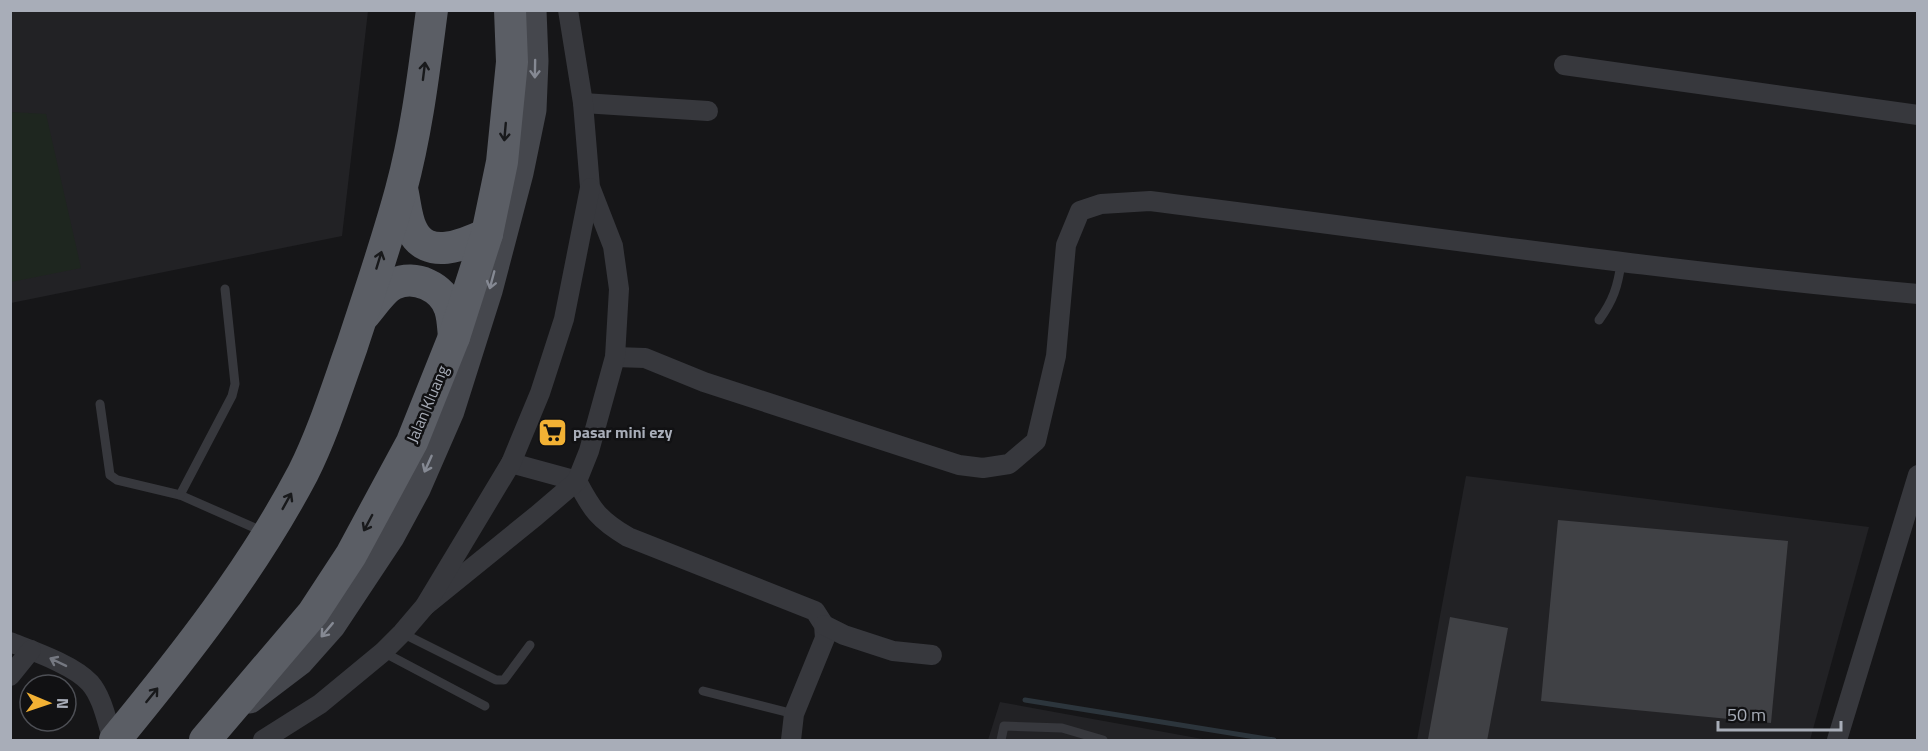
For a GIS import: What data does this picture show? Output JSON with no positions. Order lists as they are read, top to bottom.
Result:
{
  "streets": {
    "highway": ["Jalan Kluang"]
  },
  "places": {
    "supermarket": ["pasar mini ezy"]
  },
  "scale_bar": "50 m",
  "north": "right"
}
